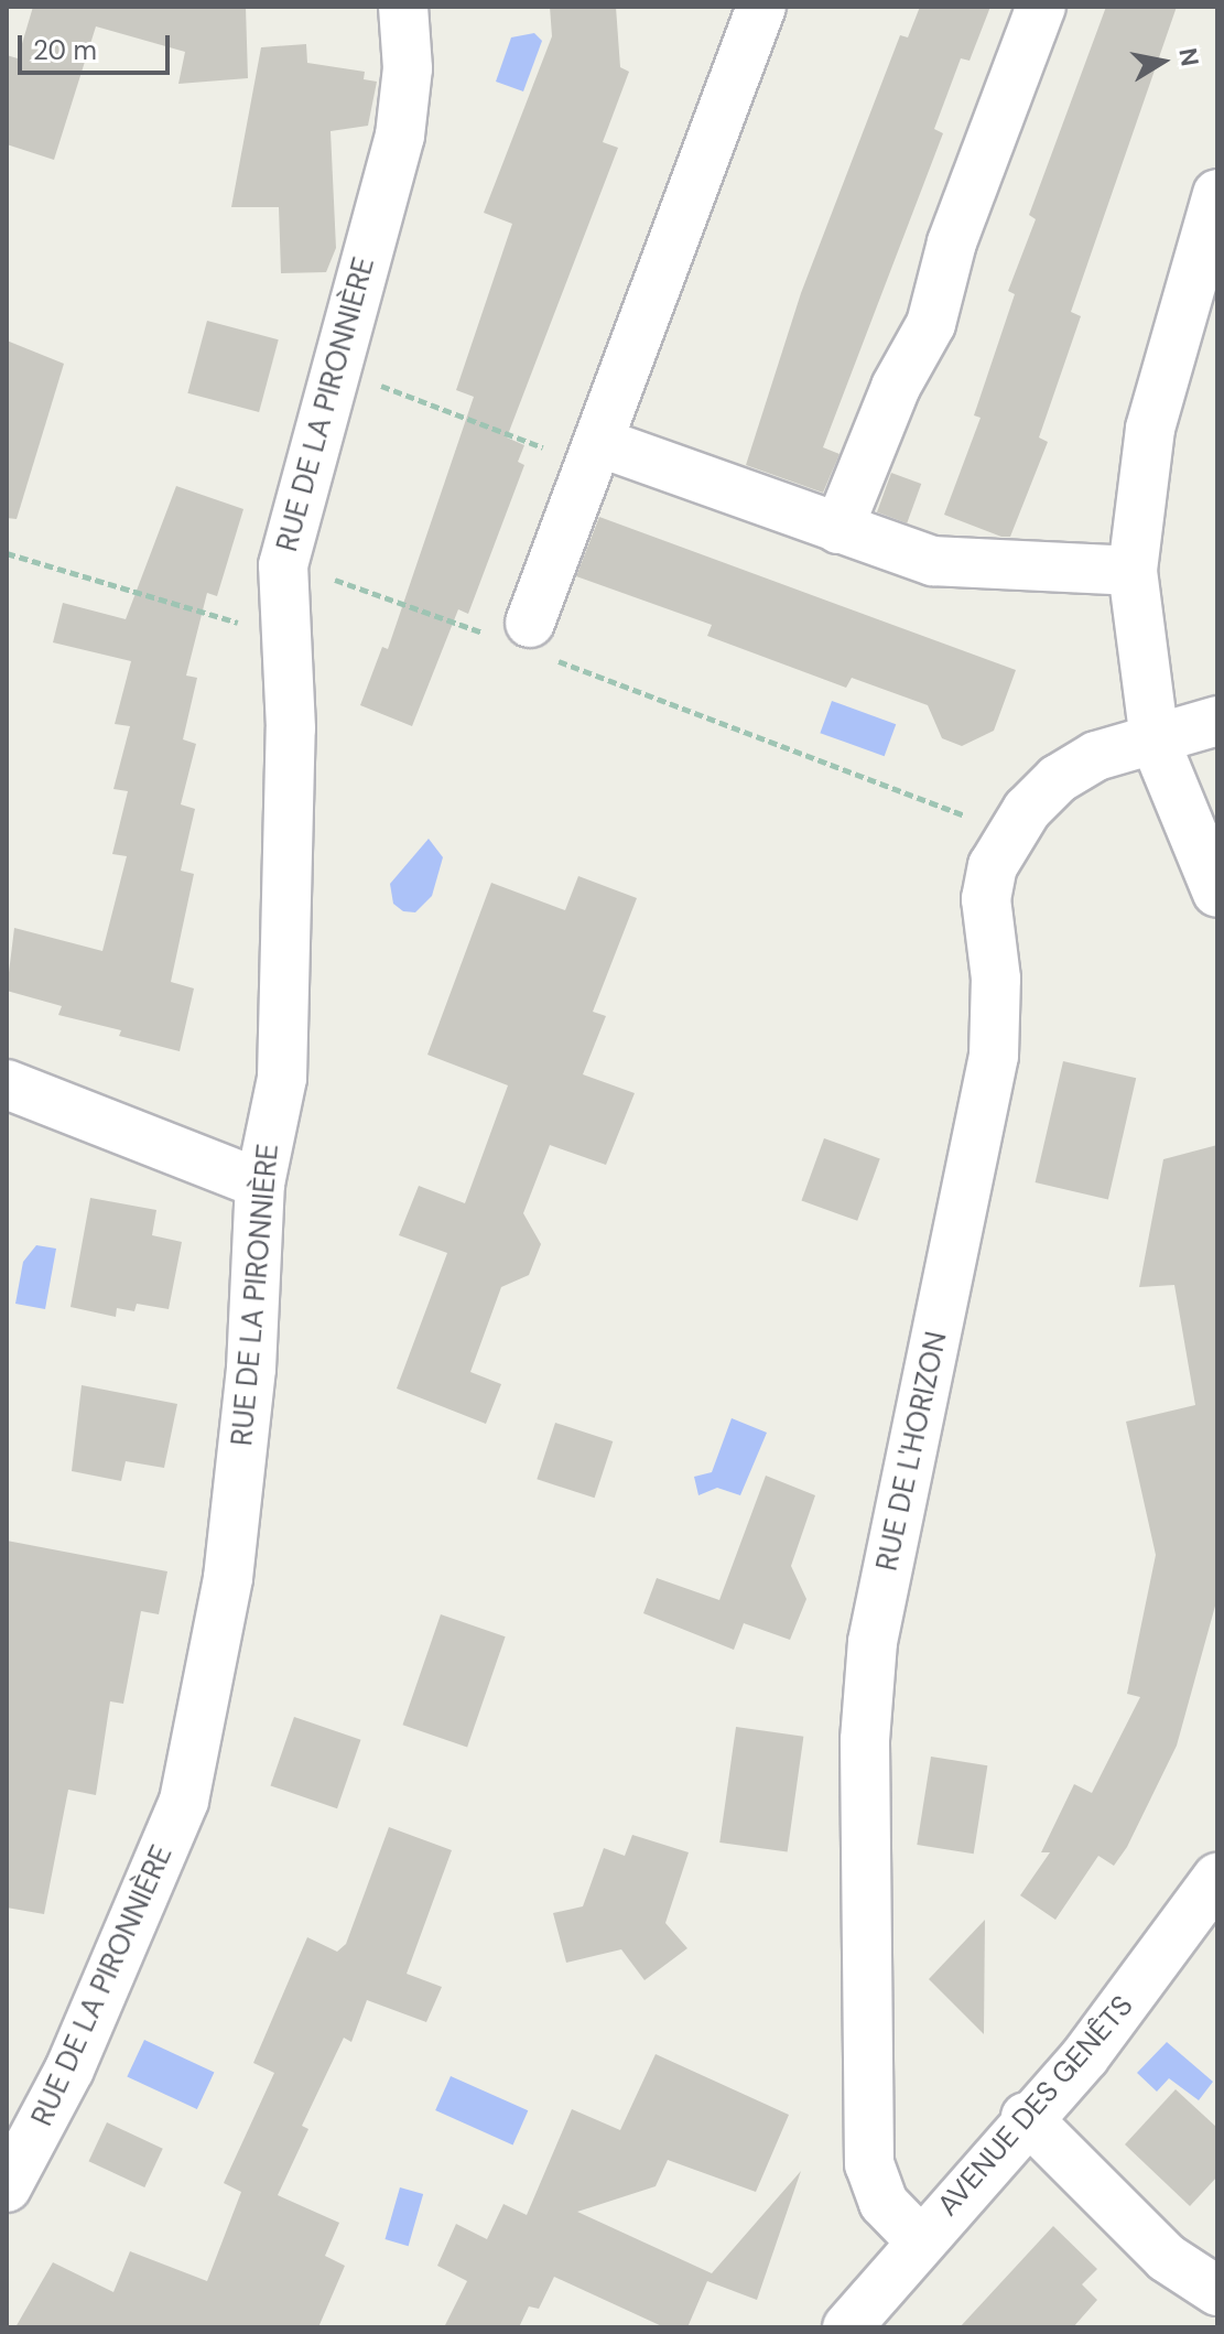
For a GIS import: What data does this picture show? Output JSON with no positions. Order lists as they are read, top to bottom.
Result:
{
  "streets": {
    "street": ["RUE DE LA PIRONNIÈRE", "RUE DE L'HORIZON", "AVENUE DES GENÊTS"]
  },
  "crossings": [
    ["RUE DE L'HORIZON", "AVENUE DES GENÊTS"]
  ],
  "scale_bar": "20 m",
  "north": "right"
}
